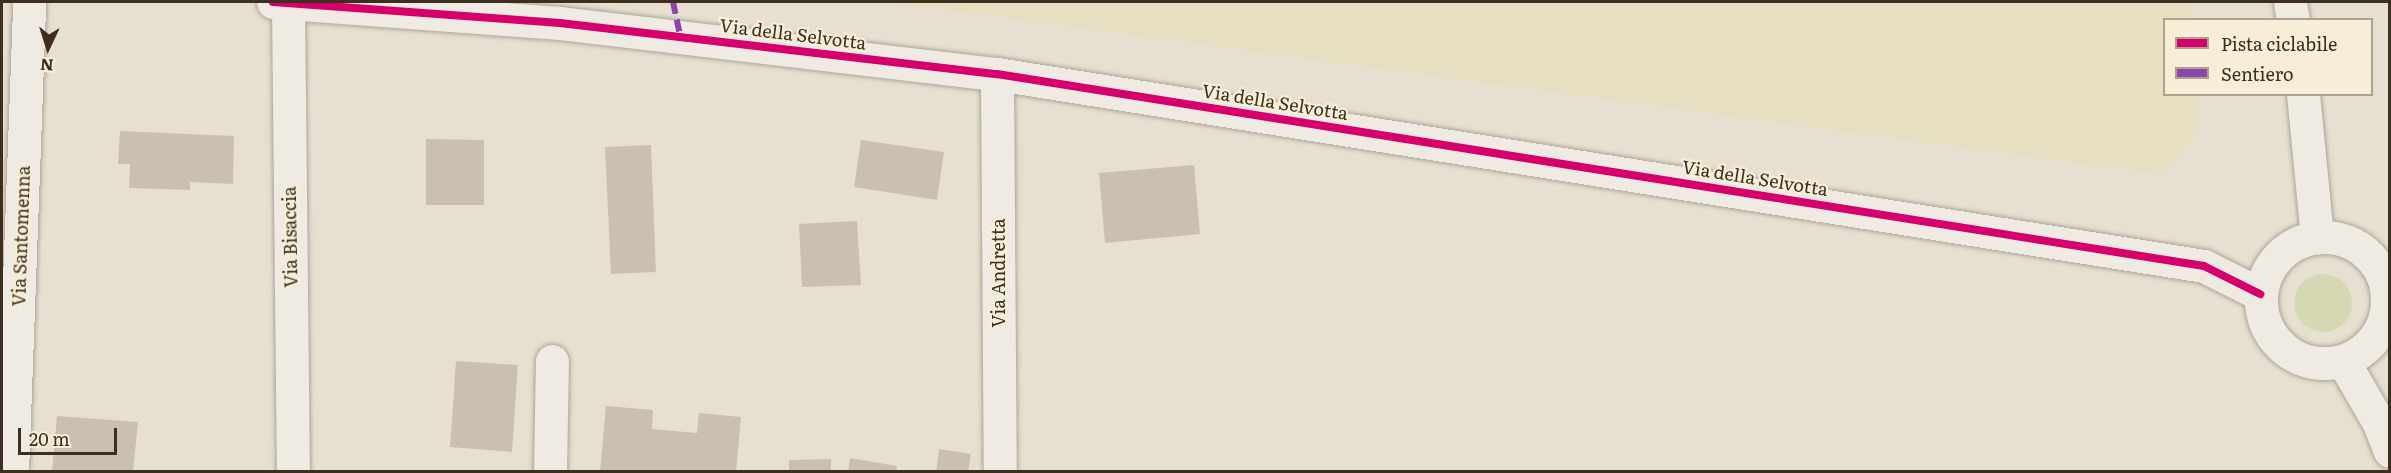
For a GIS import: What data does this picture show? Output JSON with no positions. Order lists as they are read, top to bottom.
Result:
{
  "streets": {
    "street": [
      "Via della Selvotta",
      "Via Santomenna",
      "Via Bisaccia",
      "Via Andretta"
    ]
  },
  "crossings": [
    ["Via della Selvotta", "Via Bisaccia"],
    ["Via della Selvotta", "Via Andretta"]
  ],
  "legend": ["Pista ciclabile", "Sentiero"],
  "scale_bar": "20 m",
  "north": "bottom"
}
